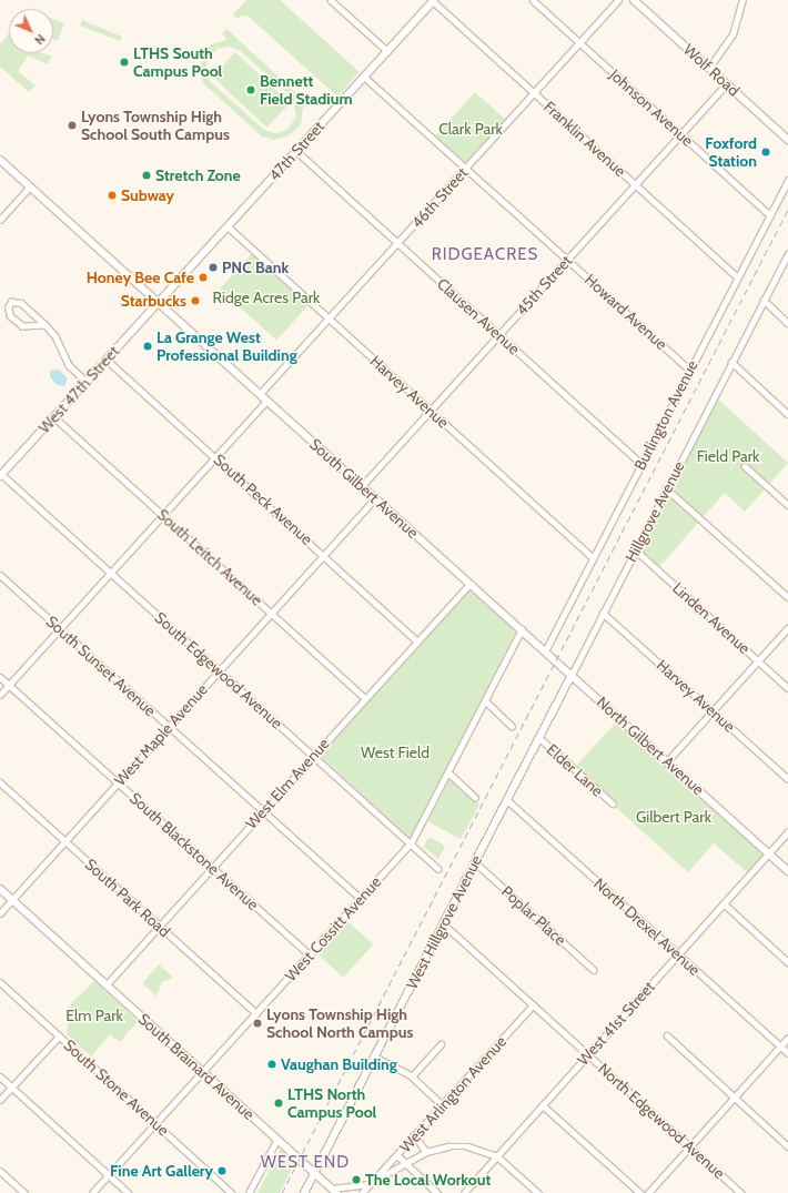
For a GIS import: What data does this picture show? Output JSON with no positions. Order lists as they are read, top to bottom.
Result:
{
  "streets": {
    "street": [
      "Wolf Road",
      "Johnson Avenue",
      "Franklin Avenue",
      "47th Street",
      "46th Street",
      "45th Street",
      "Howard Avenue",
      "Clausen Avenue",
      "West 47th Street",
      "Harvey Avenue",
      "Burlington Avenue",
      "South Gilbert Avenue",
      "South Peck Avenue",
      "Hillgrove Avenue",
      "South Leitch Avenue",
      "Linden Avenue",
      "South Sunset Avenue",
      "South Edgewood Avenue",
      "West Maple Avenue",
      "North Gilbert Avenue",
      "Elder Lane",
      "West Elm Avenue",
      "South Blackstone Avenue",
      "South Park Road",
      "Poplar Place",
      "West Hillgrove Avenue",
      "North Drexel Avenue",
      "West Cossitt Avenue",
      "West 41st Street",
      "South Brainard Avenue",
      "South Stone Avenue",
      "West Arlington Avenue",
      "North Edgewood Avenue"
    ]
  },
  "crossings": [
    ["Wolf Road", "45th Street"],
    ["Johnson Avenue", "46th Street"],
    ["Johnson Avenue", "45th Street"],
    ["Johnson Avenue", "Burlington Avenue"],
    ["Franklin Avenue", "47th Street"],
    ["Franklin Avenue", "46th Street"],
    ["Franklin Avenue", "45th Street"],
    ["Franklin Avenue", "Burlington Avenue"],
    ["47th Street", "Howard Avenue"],
    ["47th Street", "Clausen Avenue"],
    ["47th Street", "West 47th Street"],
    ["47th Street", "Harvey Avenue"],
    ["47th Street", "South Gilbert Avenue"],
    ["46th Street", "Howard Avenue"],
    ["46th Street", "Clausen Avenue"],
    ["46th Street", "Harvey Avenue"],
    ["46th Street", "South Gilbert Avenue"],
    ["45th Street", "Howard Avenue"],
    ["45th Street", "Clausen Avenue"],
    ["45th Street", "Harvey Avenue"],
    ["45th Street", "South Gilbert Avenue"],
    ["Howard Avenue", "Burlington Avenue"],
    ["Clausen Avenue", "Burlington Avenue"],
    ["West 47th Street", "South Gilbert Avenue"],
    ["West 47th Street", "South Peck Avenue"],
    ["West 47th Street", "South Leitch Avenue"],
    ["West 47th Street", "South Edgewood Avenue"],
    ["Harvey Avenue", "Burlington Avenue"],
    ["Harvey Avenue", "Hillgrove Avenue"],
    ["Burlington Avenue", "South Gilbert Avenue"],
    ["South Gilbert Avenue", "Hillgrove Avenue"],
    ["South Gilbert Avenue", "West Maple Avenue"],
    ["South Gilbert Avenue", "North Gilbert Avenue"],
    ["South Gilbert Avenue", "West Elm Avenue"],
    ["South Gilbert Avenue", "West Hillgrove Avenue"],
    ["South Gilbert Avenue", "West Cossitt Avenue"],
    ["South Peck Avenue", "West Maple Avenue"],
    ["South Peck Avenue", "West Elm Avenue"],
    ["Hillgrove Avenue", "Linden Avenue"],
    ["Hillgrove Avenue", "North Gilbert Avenue"],
    ["Hillgrove Avenue", "West Hillgrove Avenue"],
    ["South Leitch Avenue", "West Maple Avenue"],
    ["South Leitch Avenue", "West Elm Avenue"],
    ["South Sunset Avenue", "West Maple Avenue"],
    ["South Sunset Avenue", "West Elm Avenue"],
    ["South Sunset Avenue", "West Cossitt Avenue"],
    ["South Edgewood Avenue", "West Maple Avenue"],
    ["South Edgewood Avenue", "West Elm Avenue"],
    ["South Edgewood Avenue", "West Cossitt Avenue"],
    ["West Maple Avenue", "South Blackstone Avenue"],
    ["West Maple Avenue", "South Park Road"],
    ["West Maple Avenue", "South Brainard Avenue"],
    ["North Gilbert Avenue", "West Hillgrove Avenue"],
    ["North Gilbert Avenue", "West 41st Street"],
    ["Elder Lane", "West Hillgrove Avenue"],
    ["West Elm Avenue", "South Blackstone Avenue"],
    ["West Elm Avenue", "South Park Road"],
    ["West Elm Avenue", "South Brainard Avenue"],
    ["South Blackstone Avenue", "West Cossitt Avenue"],
    ["South Park Road", "West Cossitt Avenue"],
    ["Poplar Place", "West Hillgrove Avenue"],
    ["West Hillgrove Avenue", "North Drexel Avenue"],
    ["West Hillgrove Avenue", "South Brainard Avenue"],
    ["West Hillgrove Avenue", "North Edgewood Avenue"],
    ["North Drexel Avenue", "West 41st Street"],
    ["West Cossitt Avenue", "South Brainard Avenue"],
    ["West Cossitt Avenue", "South Stone Avenue"],
    ["West 41st Street", "North Edgewood Avenue"],
    ["West Arlington Avenue", "North Edgewood Avenue"]
  ],
  "districts": ["RIDGEACRES", "WEST END"],
  "parks": [
    "Clark Park",
    "Ridge Acres Park",
    "Field Park",
    "West Field",
    "Gilbert Park",
    "Elm Park"
  ],
  "places": [
    "LTHS South Campus Pool",
    "Bennett Field Stadium",
    "Lyons Township High School South Campus",
    "Foxford Station",
    "Stretch Zone",
    "Subway",
    "PNC Bank",
    "Honey Bee Cafe",
    "Starbucks",
    "La Grange West Professional Building",
    "Lyons Township High School North Campus",
    "Vaughan Building",
    "LTHS North Campus Pool",
    "Fine Art Gallery",
    "The Local Workout"
  ],
  "north": "bottom right"
}
